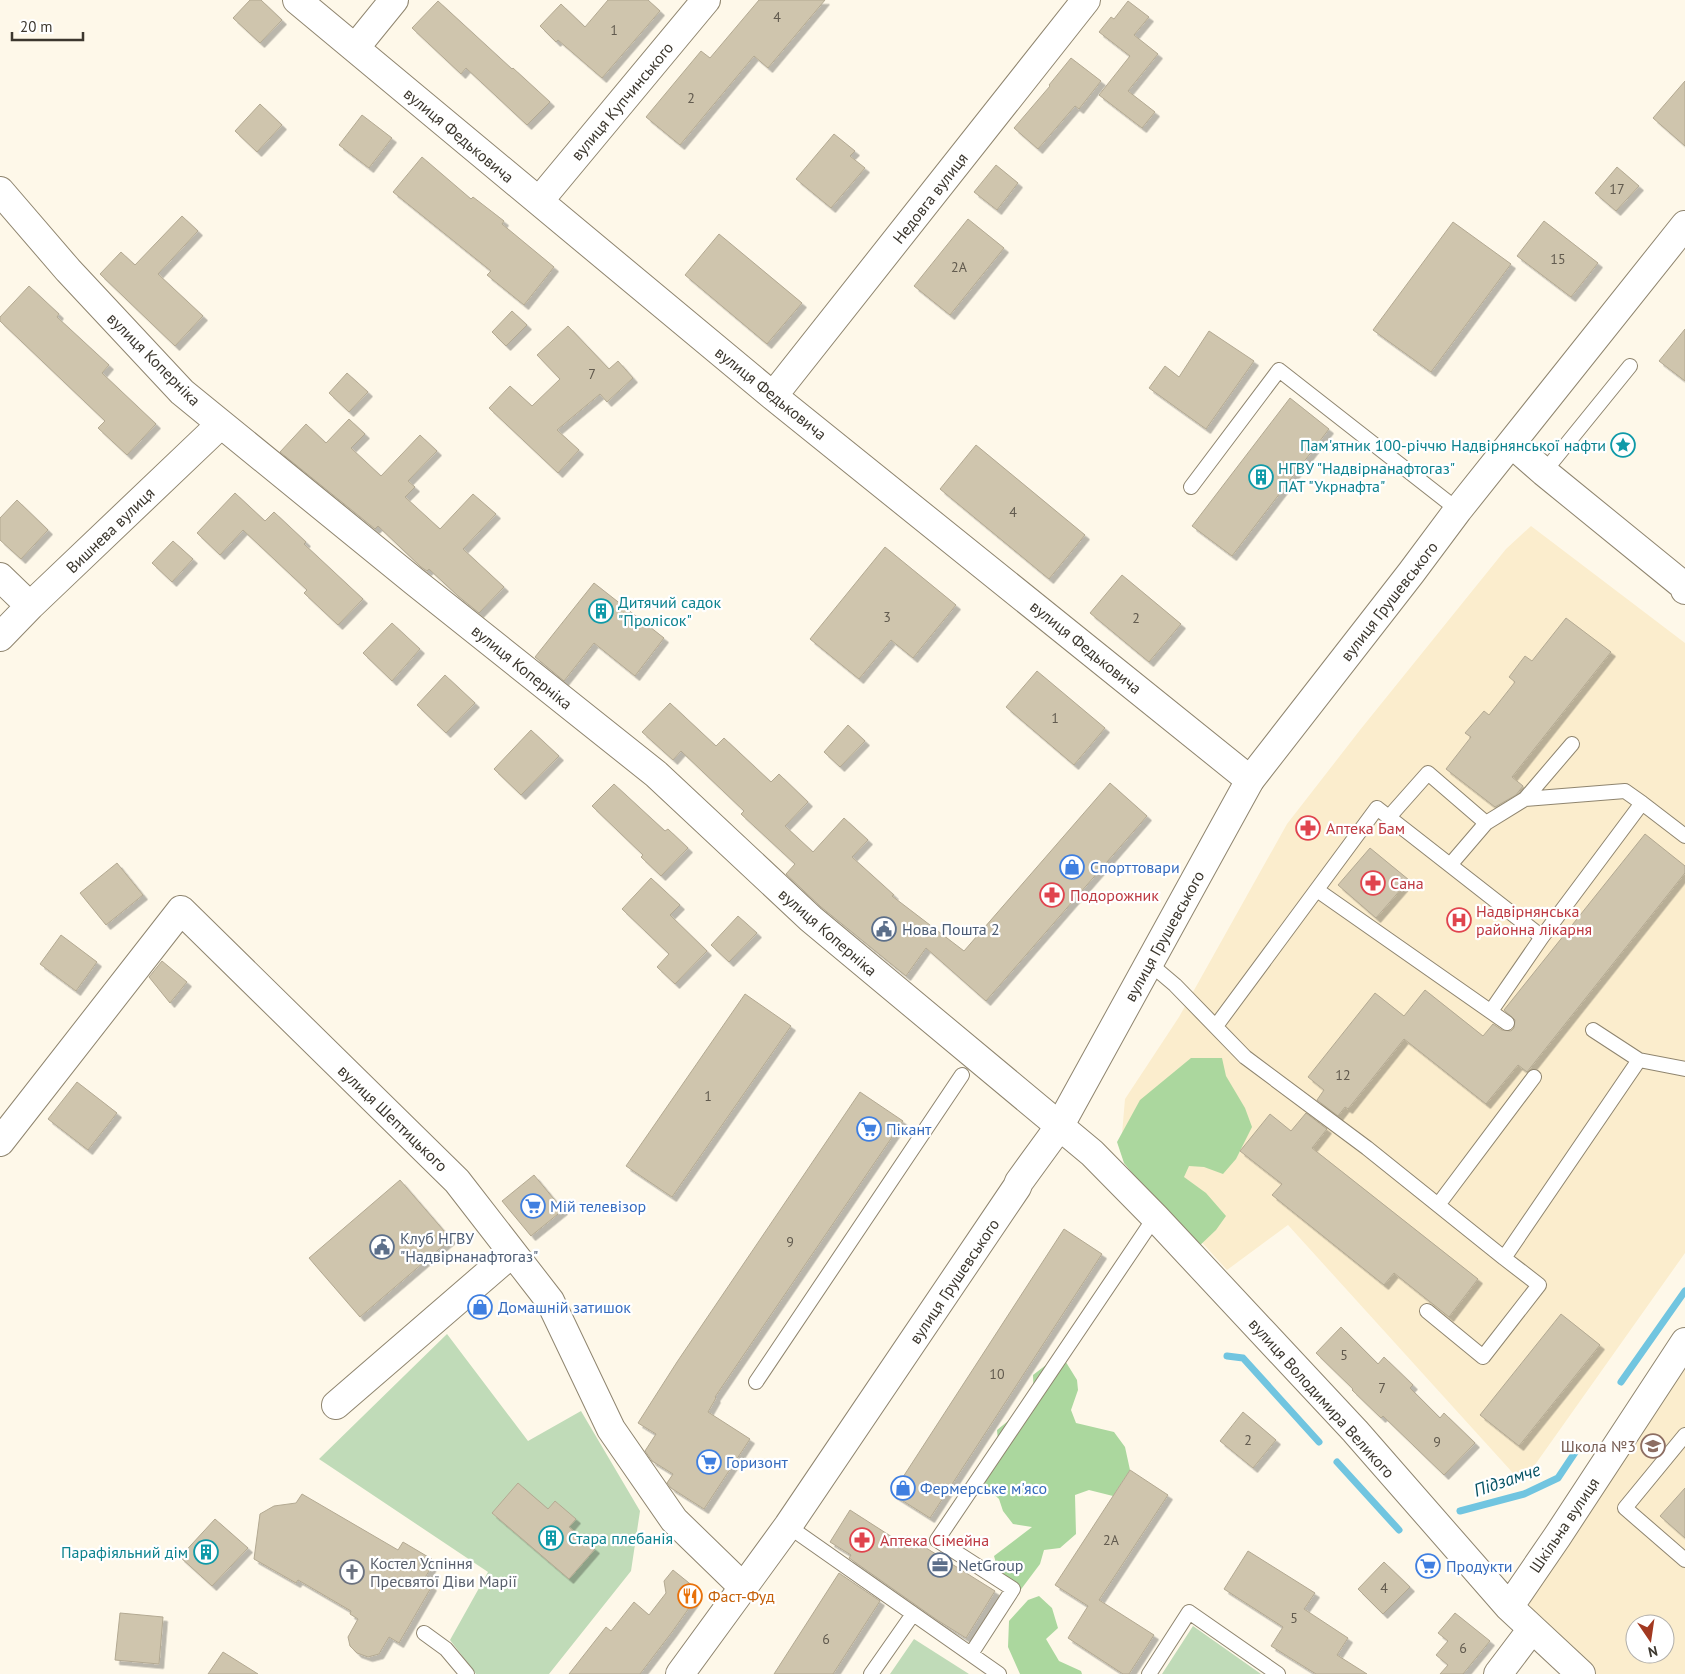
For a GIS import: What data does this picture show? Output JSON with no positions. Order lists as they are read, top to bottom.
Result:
{
  "streets": {
    "street": [
      "вулиця Купчинського",
      "вулиця Федьковича",
      "Недовга вулиця",
      "вулиця Коперніка",
      "Вишнева вулиця",
      "вулиця Грушевського",
      "вулиця Шептицького",
      "вулиця Володимира Великого",
      "Шкільна вулиця"
    ]
  },
  "crossings": [
    ["вулиця Купчинського", "вулиця Федьковича"],
    ["вулиця Федьковича", "Недовга вулиця"],
    ["вулиця Федьковича", "вулиця Грушевського"],
    ["вулиця Коперніка", "Вишнева вулиця"],
    ["вулиця Коперніка", "вулиця Грушевського"],
    ["вулиця Коперніка", "вулиця Володимира Великого"],
    ["вулиця Грушевського", "вулиця Шептицького"],
    ["вулиця Грушевського", "вулиця Володимира Великого"],
    ["вулиця Володимира Великого", "Шкільна вулиця"]
  ],
  "water": ["Підзамче"],
  "places": {
    "place": ["Пам'ятник 100-річчю Надвірнянської нафти"],
    "building": [
      "НГВУ \"Надвірнанафтогаз\" ПАТ \"Укрнафта\"",
      "Дитячий садок \"Пролісок\"",
      "Стара плебанія",
      "Парафіяльний дім"
    ],
    "pharmacy": [
      "Аптека Бам",
      "Сана",
      "Подорожник",
      "Аптека Сімейна"
    ],
    "shop": ["Спорттовари", "Домашній затишок", "Фермерське м'ясо"],
    "hospital": ["Надвірнянська районна лікарня"],
    "public building": ["Нова Пошта 2", "Клуб НГВУ \"Надвірнанафтогаз\""],
    "supermarket": [
      "Пікант",
      "Мій телевізор",
      "Горизонт",
      "Продукти"
    ],
    "school or university": ["Школа №3"],
    "office": ["NetGroup"],
    "church": ["Костел Успіння Пресвятої Діви Марії"],
    "restaurant": ["Фаст-Фуд"]
  },
  "house_numbers": [
    "4",
    "1",
    "2",
    "17",
    "15",
    "2А",
    "7",
    "4",
    "3",
    "2",
    "1",
    "12",
    "1",
    "9",
    "5",
    "10",
    "7",
    "2",
    "9",
    "2А",
    "4",
    "5",
    "6",
    "6"
  ],
  "scale_bar": "20 m",
  "north": "bottom"
}
